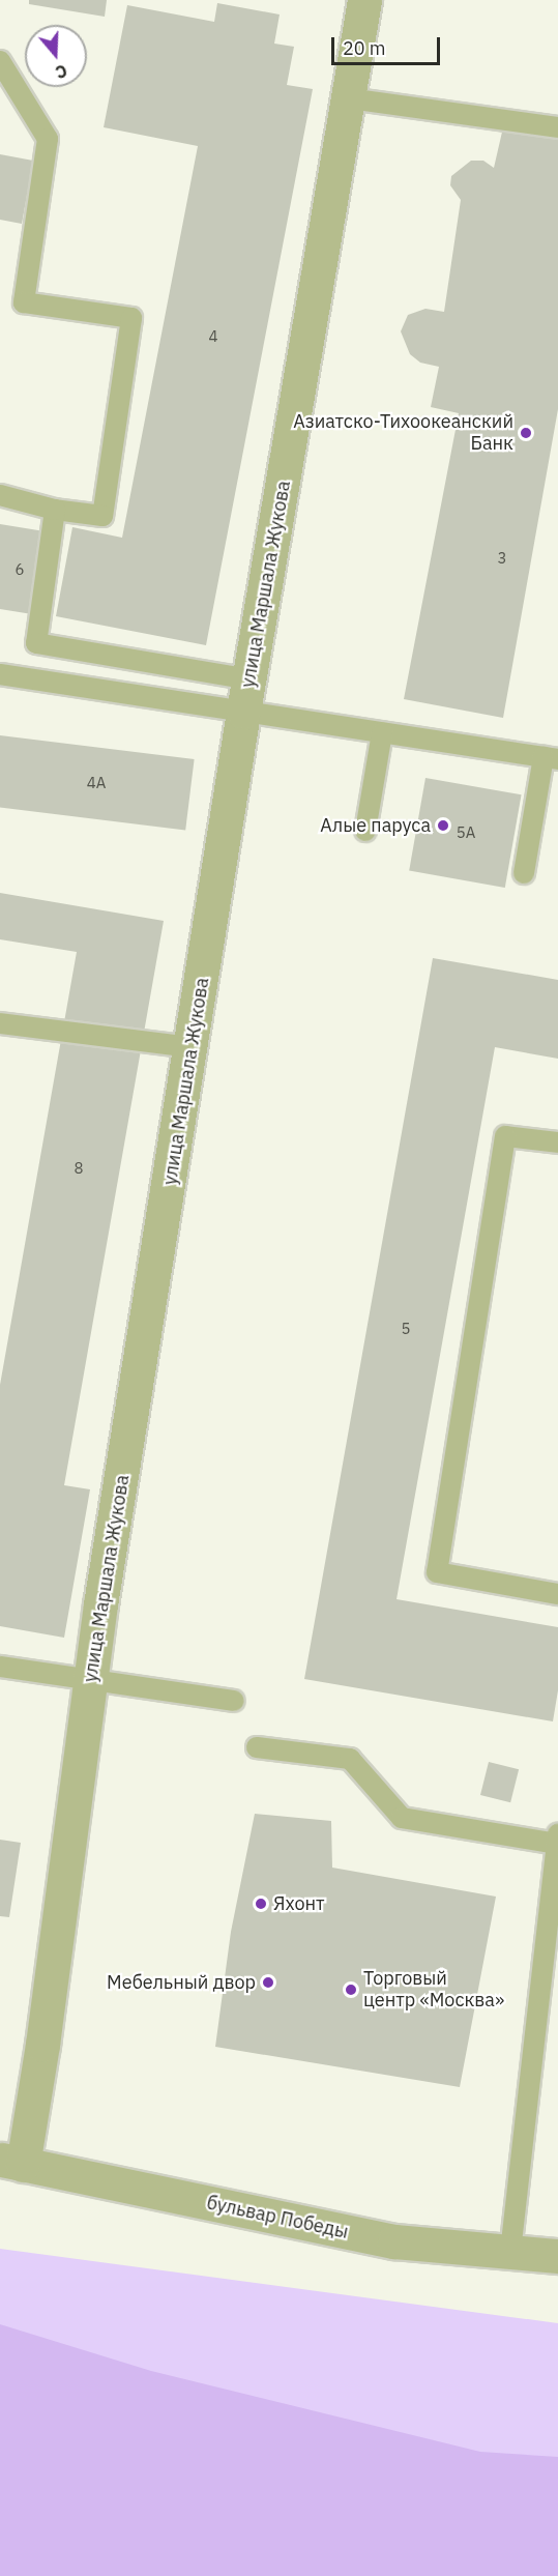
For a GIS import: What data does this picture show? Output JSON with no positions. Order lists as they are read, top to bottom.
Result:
{
  "streets": {
    "street": ["улица Маршала Жукова", "бульвар Победы"]
  },
  "crossings": [
    ["улица Маршала Жукова", "бульвар Победы"]
  ],
  "places": [
    "Азиатско-Тихоокеанский Банк",
    "Алые паруса",
    "Яхонт",
    "Мебельный двор",
    "Торговый центр «Москва»"
  ],
  "house_numbers": [
    "4",
    "3",
    "6",
    "4А",
    "5А",
    "8",
    "5"
  ],
  "scale_bar": "20 m",
  "north": "bottom"
}
